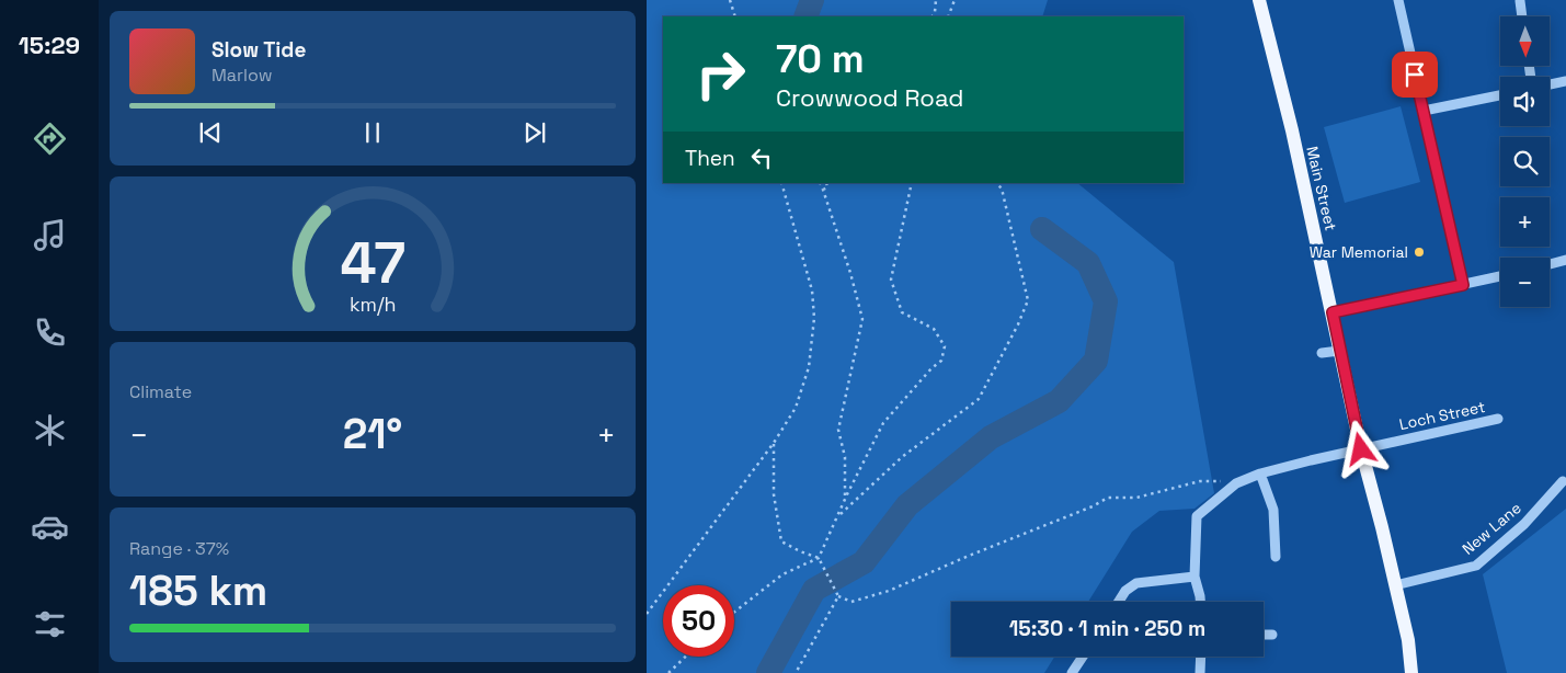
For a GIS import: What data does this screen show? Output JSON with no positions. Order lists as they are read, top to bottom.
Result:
{
  "streets": {
    "main road": ["Main Street"],
    "street": ["Loch Street", "New Lane"]
  },
  "crossings": [
    ["Main Street", "Loch Street"],
    ["Main Street", "New Lane"]
  ],
  "places": ["War Memorial"],
  "north": "bottom",
  "page": {
    "tabs": "15:29",
    "map_buttons": ["+", "−"],
    "turn": ["70 m", "Crowwood Road"],
    "song": ["Slow Tide", "Marlow"],
    "then": "Then",
    "tile": [
      "Climate",
      ["Range · 37%", "185 km"]
    ],
    "heat": ["−", "21°", "+"],
    "limit": "50",
    "trip": "15:30 · 1 min · 250 m",
    "gauge": ["47", "km/h"]
  }
}
